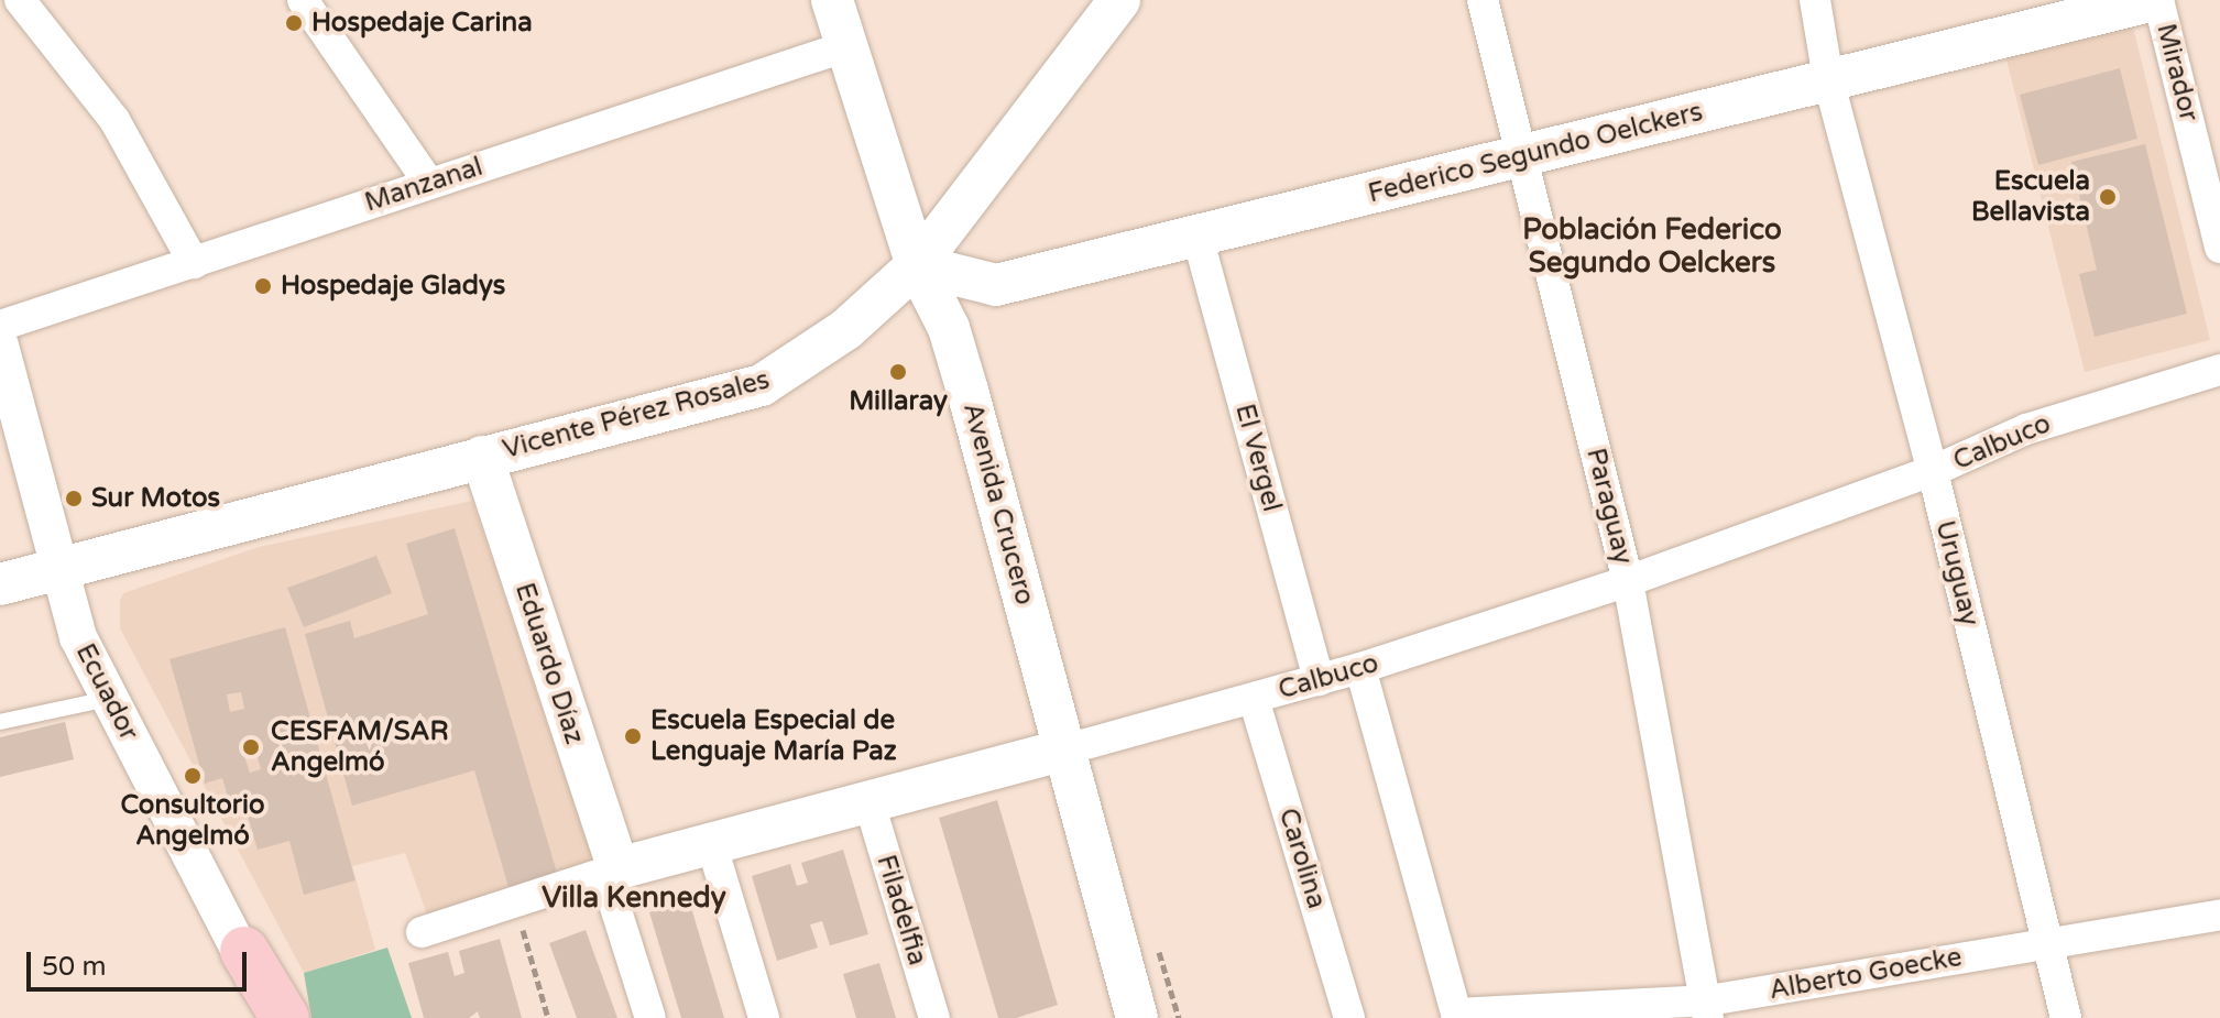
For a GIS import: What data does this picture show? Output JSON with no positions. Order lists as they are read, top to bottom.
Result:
{
  "streets": {
    "main road": [
      "Federico Segundo Oelckers",
      "Vicente Pérez Rosales",
      "Calbuco",
      "Avenida Crucero",
      "Eduardo Díaz"
    ],
    "street": [
      "Mirador",
      "Manzanal",
      "El Vergel",
      "Paraguay",
      "Uruguay",
      "Ecuador",
      "Carolina",
      "Filadelfia",
      "Alberto Goecke"
    ]
  },
  "crossings": [
    ["Mirador", "Federico Segundo Oelckers"],
    ["Federico Segundo Oelckers", "Vicente Pérez Rosales"],
    ["Federico Segundo Oelckers", "El Vergel"],
    ["Federico Segundo Oelckers", "Avenida Crucero"],
    ["Federico Segundo Oelckers", "Paraguay"],
    ["Federico Segundo Oelckers", "Uruguay"],
    ["Manzanal", "Avenida Crucero"],
    ["Vicente Pérez Rosales", "Avenida Crucero"],
    ["Vicente Pérez Rosales", "Eduardo Díaz"],
    ["Vicente Pérez Rosales", "Ecuador"],
    ["Calbuco", "El Vergel"],
    ["Calbuco", "Avenida Crucero"],
    ["Calbuco", "Paraguay"],
    ["Calbuco", "Uruguay"],
    ["Calbuco", "Eduardo Díaz"],
    ["Calbuco", "Carolina"],
    ["Calbuco", "Filadelfia"],
    ["Paraguay", "Alberto Goecke"],
    ["Uruguay", "Alberto Goecke"]
  ],
  "districts": ["Población Federico Segundo Oelckers", "Villa Kennedy"],
  "places": [
    "Hospedaje Carina",
    "Escuela Bellavista",
    "Hospedaje Gladys",
    "Millaray",
    "Sur Motos",
    "Escuela Especial de Lenguaje María Paz",
    "CESFAM/SAR Angelmó",
    "Consultorio Angelmó"
  ],
  "scale_bar": "50 m"
}
